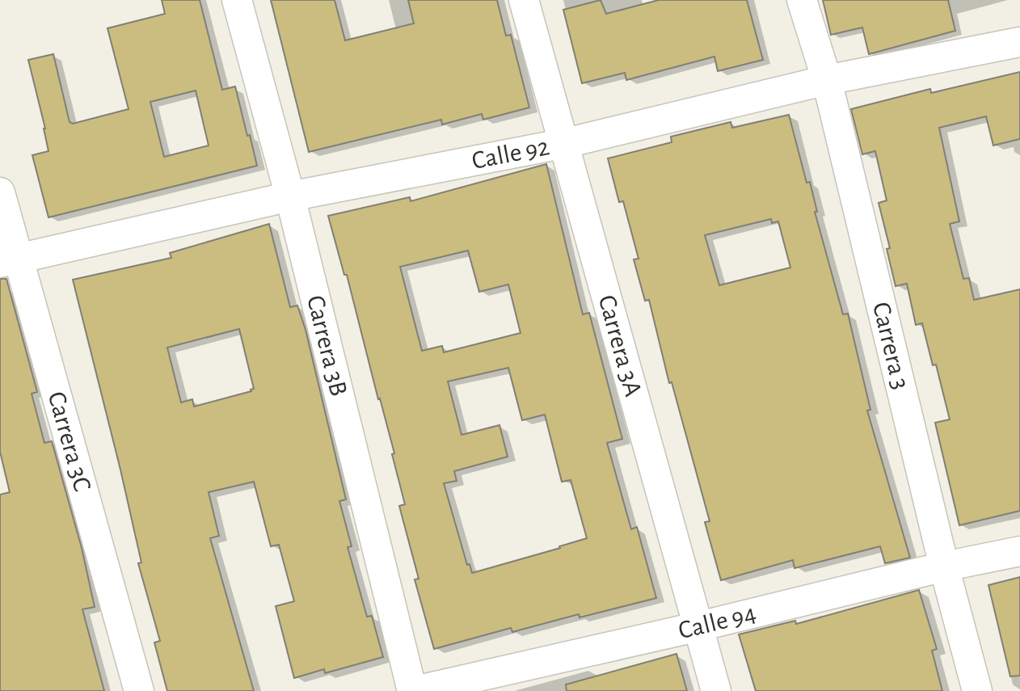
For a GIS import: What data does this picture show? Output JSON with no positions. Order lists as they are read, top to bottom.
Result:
{
  "streets": {
    "street": [
      "Calle 92",
      "Carrera 3B",
      "Carrera 3A",
      "Carrera 3",
      "Carrera 3C",
      "Calle 94"
    ]
  },
  "crossings": [
    ["Calle 92", "Carrera 3B"],
    ["Calle 92", "Carrera 3A"],
    ["Calle 92", "Carrera 3"],
    ["Calle 92", "Carrera 3C"],
    ["Carrera 3B", "Calle 94"],
    ["Carrera 3A", "Calle 94"],
    ["Carrera 3", "Calle 94"]
  ]
}
